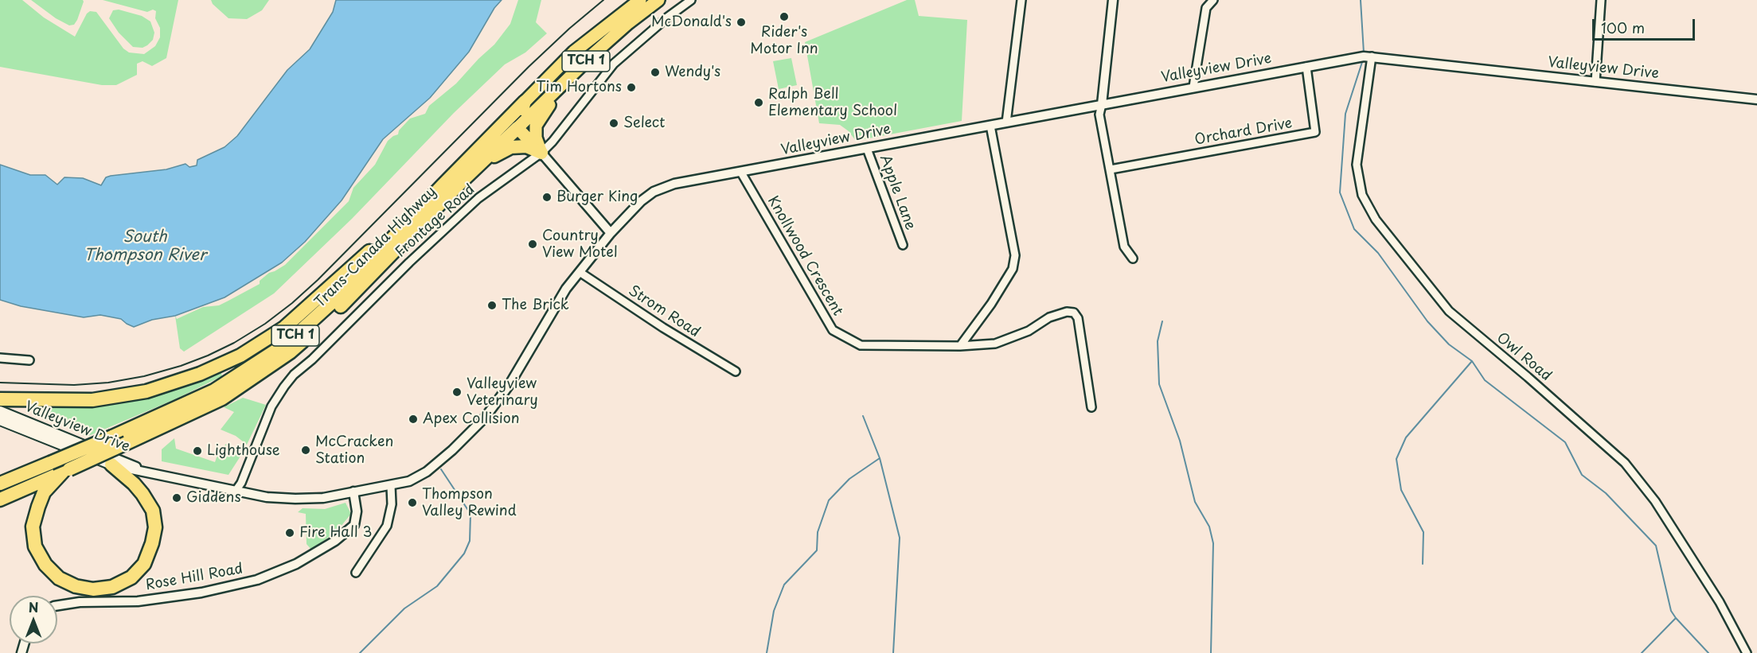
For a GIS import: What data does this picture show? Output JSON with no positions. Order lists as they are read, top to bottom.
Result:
{
  "streets": {
    "highway": ["TCH 1", "Trans-Canada Highway"],
    "main road": ["Valleyview Drive"],
    "street": [
      "Orchard Drive",
      "Apple Lane",
      "Frontage Road",
      "Knollwood Crescent",
      "Strom Road",
      "Owl Road",
      "Rose Hill Road"
    ]
  },
  "crossings": [
    ["Valleyview Drive", "Orchard Drive"],
    ["Valleyview Drive", "Apple Lane"],
    ["Valleyview Drive", "Frontage Road"],
    ["Valleyview Drive", "Knollwood Crescent"],
    ["Valleyview Drive", "Strom Road"],
    ["Valleyview Drive", "Owl Road"],
    ["Valleyview Drive", "Rose Hill Road"]
  ],
  "water": ["South Thompson River"],
  "places": [
    "Rider's Motor Inn",
    "McDonald's",
    "Wendy's",
    "Tim Hortons",
    "Ralph Bell Elementary School",
    "Select",
    "Burger King",
    "Country View Motel",
    "The Brick",
    "Valleyview Veterinary",
    "Apex Collision",
    "McCracken Station",
    "Lighthouse",
    "Giddens",
    "Thompson Valley Rewind",
    "Fire Hall 3"
  ],
  "scale_bar": "100 m",
  "north": "top"
}
